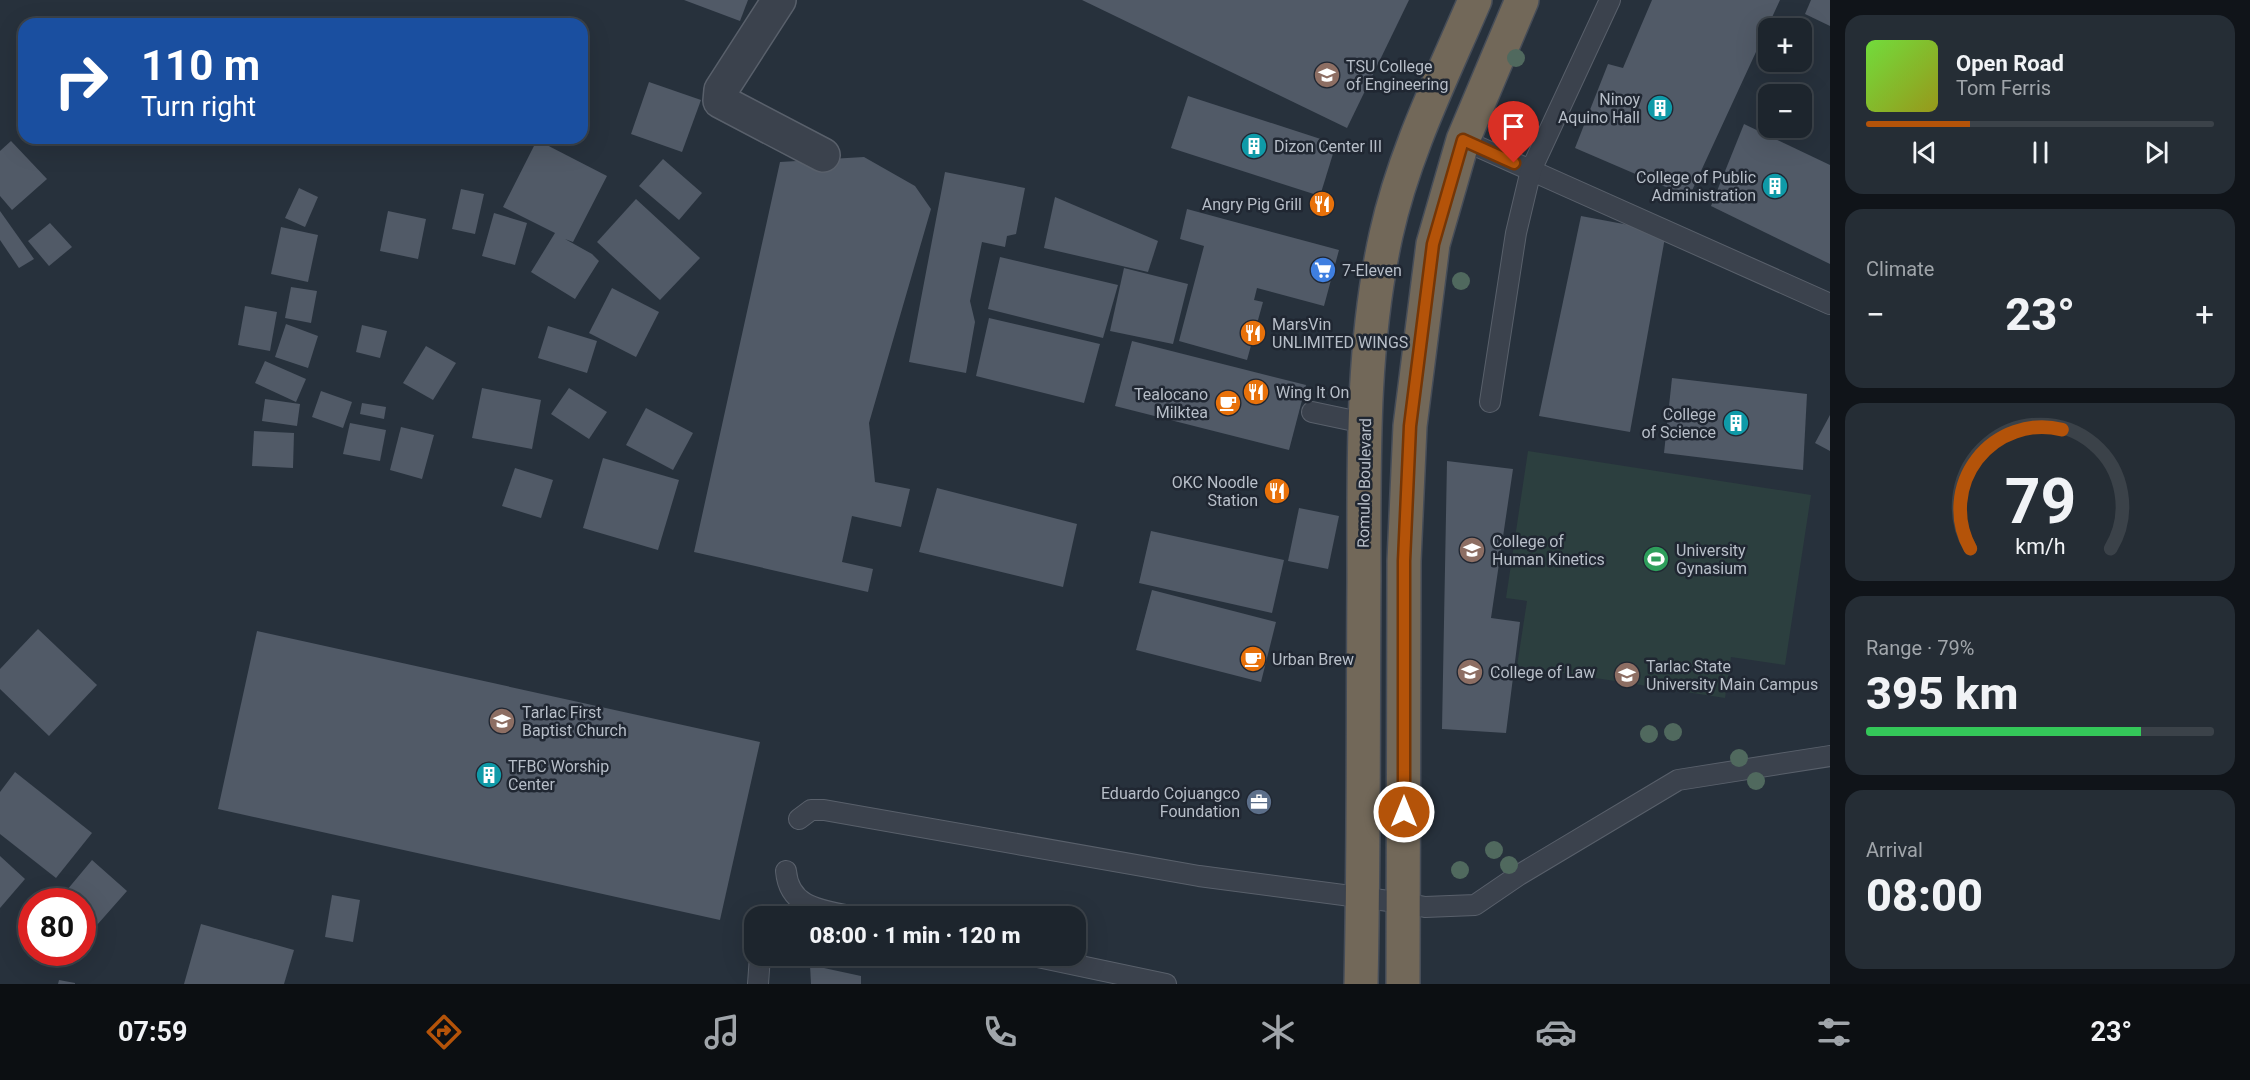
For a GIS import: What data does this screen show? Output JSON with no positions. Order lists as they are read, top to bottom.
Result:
{
  "streets": {
    "highway": ["Romulo Boulevard"]
  },
  "places": {
    "school or university": [
      "TSU College of Engineering",
      "College of Human Kinetics",
      "College of Law",
      "Tarlac State University Main Campus",
      "Tarlac First Baptist Church"
    ],
    "building": [
      "Ninoy Aquino Hall",
      "Dizon Center III",
      "College of Public Administration",
      "College of Science",
      "TFBC Worship Center"
    ],
    "restaurant": [
      "Angry Pig Grill",
      "MarsVin UNLIMITED WINGS",
      "Wing It On",
      "OKC Noodle Station"
    ],
    "supermarket": ["7-Eleven"],
    "cafe": ["Tealocano Milktea", "Urban Brew"],
    "sports": ["University Gynasium"],
    "office": ["Eduardo Cojuangco Foundation"]
  },
  "page": {
    "map_buttons": ["+", "−"],
    "turn": ["110 m", "Turn right"],
    "song": ["Open Road", "Tom Ferris"],
    "tile": [
      "Climate",
      ["Range · 79%", "395 km"],
      ["Arrival", "08:00"]
    ],
    "heat": ["−", "23°", "+"],
    "limit": "80",
    "trip": "08:00 · 1 min · 120 m",
    "tabs": ["07:59", "23°"],
    "gauge": ["79", "km/h"]
  }
}
